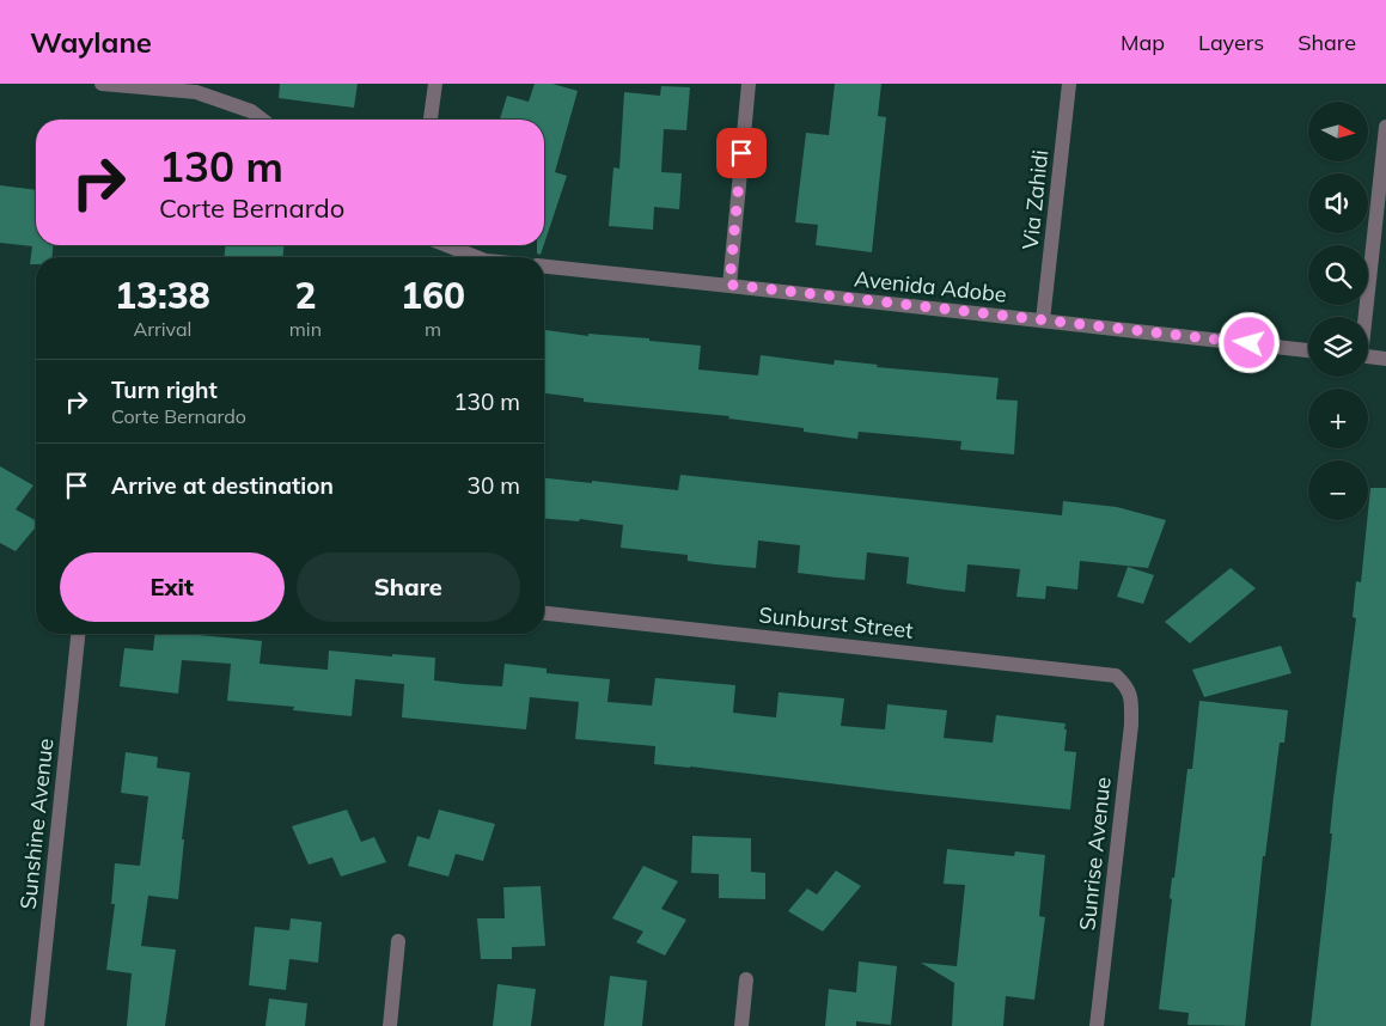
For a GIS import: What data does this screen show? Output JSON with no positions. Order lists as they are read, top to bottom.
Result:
{
  "streets": {
    "street": [
      "Via Zahidi",
      "Avenida Adobe",
      "Sunburst Street",
      "Sunshine Avenue",
      "Sunrise Avenue"
    ]
  },
  "crossings": [
    ["Via Zahidi", "Avenida Adobe"],
    ["Sunburst Street", "Sunrise Avenue"]
  ],
  "north": "right",
  "page": {
    "header": "Waylane",
    "nav": ["Map", "Layers", "Share"],
    "map_buttons": ["+", "−"],
    "turn": ["130 m", "Corte Bernardo"],
    "eta": [
      "13:38",
      "Arrival",
      "2",
      "min",
      "160",
      "m"
    ],
    "list": [
      {
        "name": "Turn right",
        "note": "Corte Bernardo",
        "value": "130 m"
      },
      {
        "name": "Arrive at destination",
        "value": "30 m"
      }
    ],
    "buttons": ["Exit", "Share"]
  }
}
